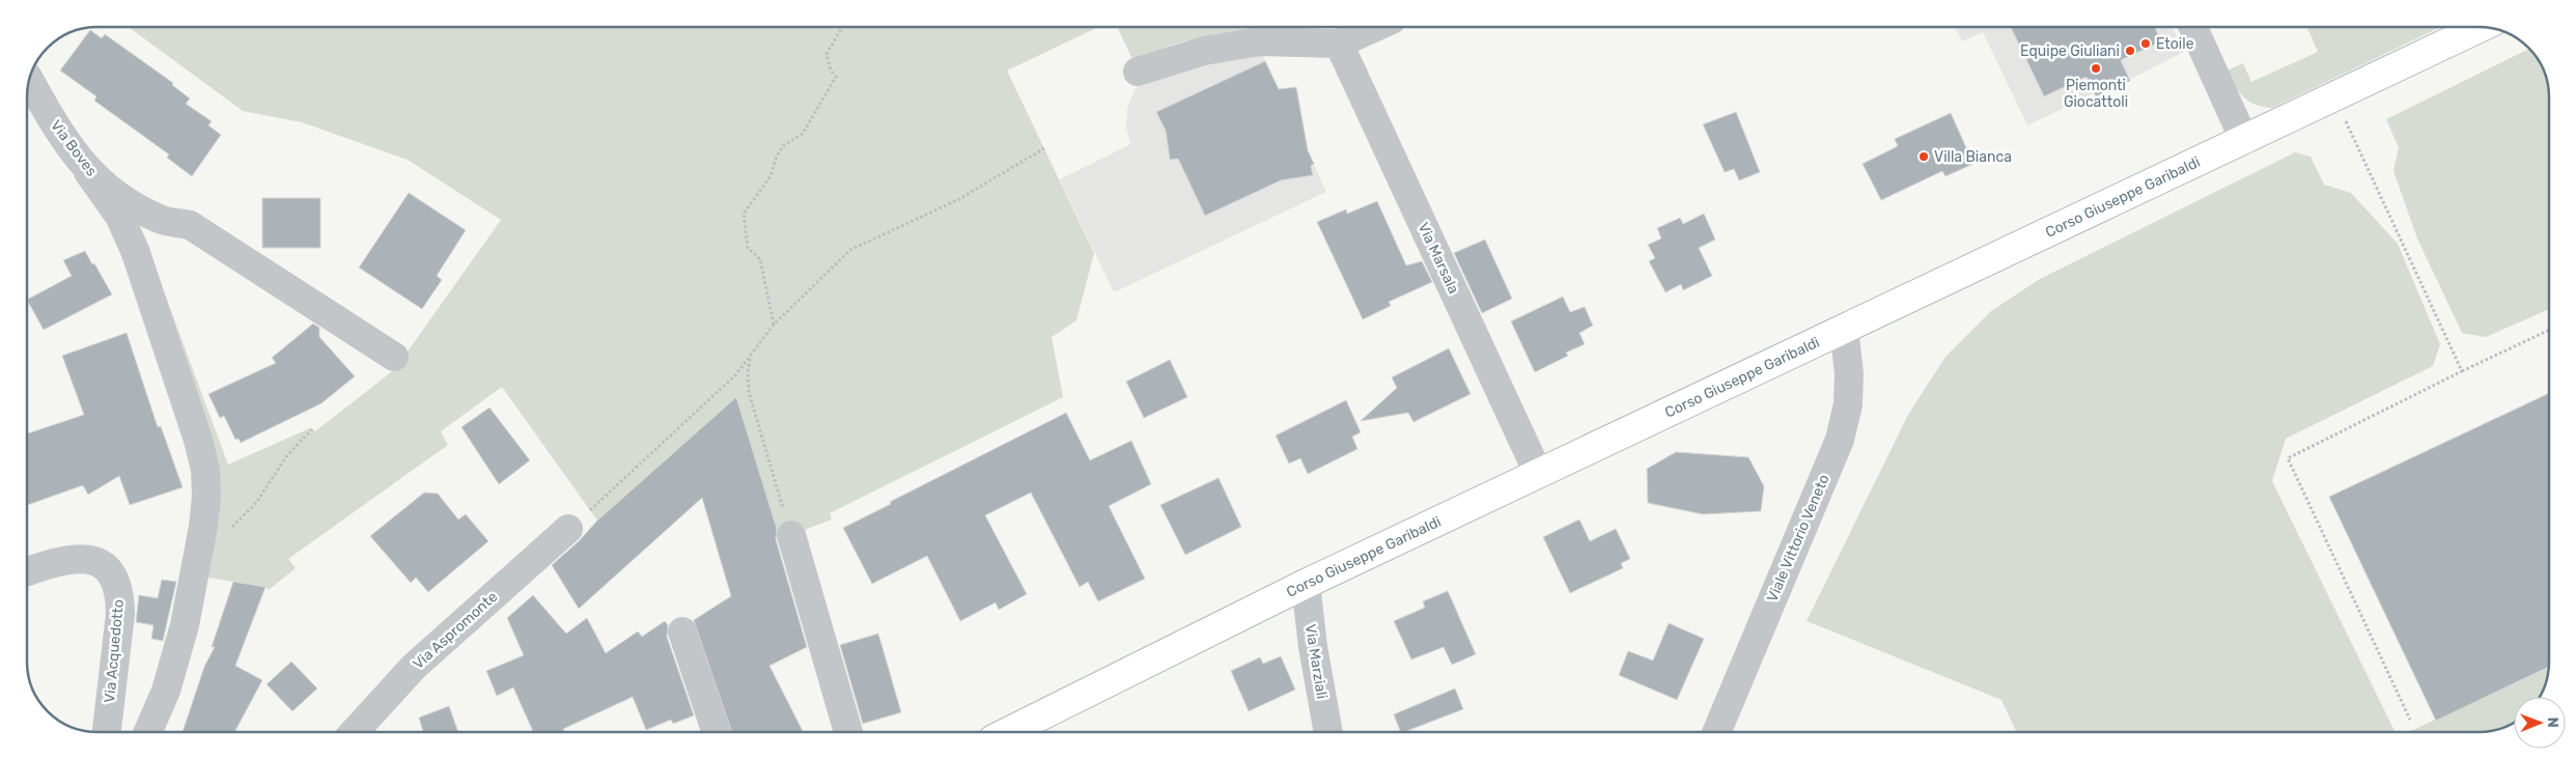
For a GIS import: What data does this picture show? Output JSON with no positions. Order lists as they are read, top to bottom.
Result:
{
  "streets": {
    "main road": ["Corso Giuseppe Garibaldi"],
    "street": [
      "Via Boves",
      "Via Marsala",
      "Viale Vittorio Veneto",
      "Via Aspromonte",
      "Via Acquedotto",
      "Via Marziali"
    ]
  },
  "crossings": [
    ["Corso Giuseppe Garibaldi", "Via Marsala"],
    ["Corso Giuseppe Garibaldi", "Viale Vittorio Veneto"],
    ["Corso Giuseppe Garibaldi", "Via Marziali"]
  ],
  "places": [
    "Etoile",
    "Equipe Giuliani",
    "Piemonti Giocattoli",
    "Villa Bianca"
  ],
  "north": "right"
}
